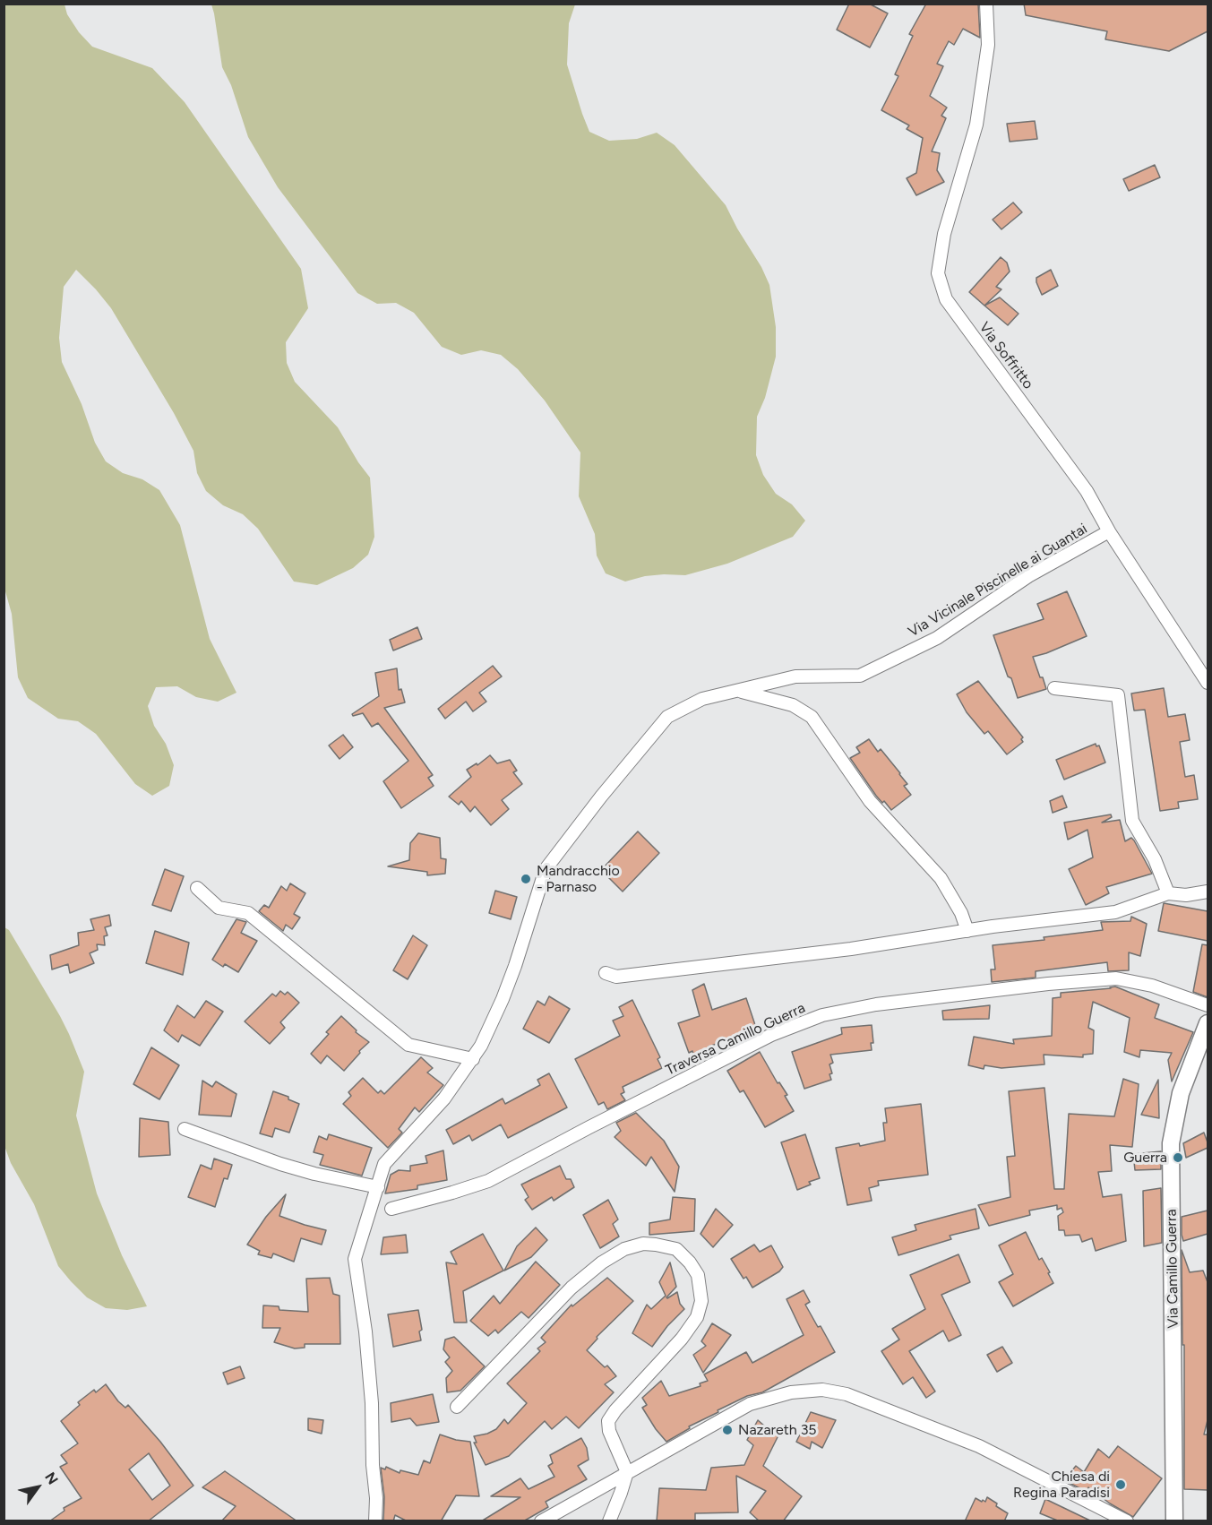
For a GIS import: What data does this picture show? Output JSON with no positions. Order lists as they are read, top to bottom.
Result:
{
  "streets": {
    "street": [
      "Via Soffritto",
      "Via Vicinale Piscinelle ai Guantai",
      "Traversa Camillo Guerra",
      "Via Camillo Guerra"
    ]
  },
  "crossings": [
    ["Via Soffritto", "Via Vicinale Piscinelle ai Guantai"]
  ],
  "places": [
    "Mandracchio - Parnaso",
    "Guerra",
    "Nazareth 35",
    "Chiesa di Regina Paradisi"
  ],
  "north": "top right"
}
